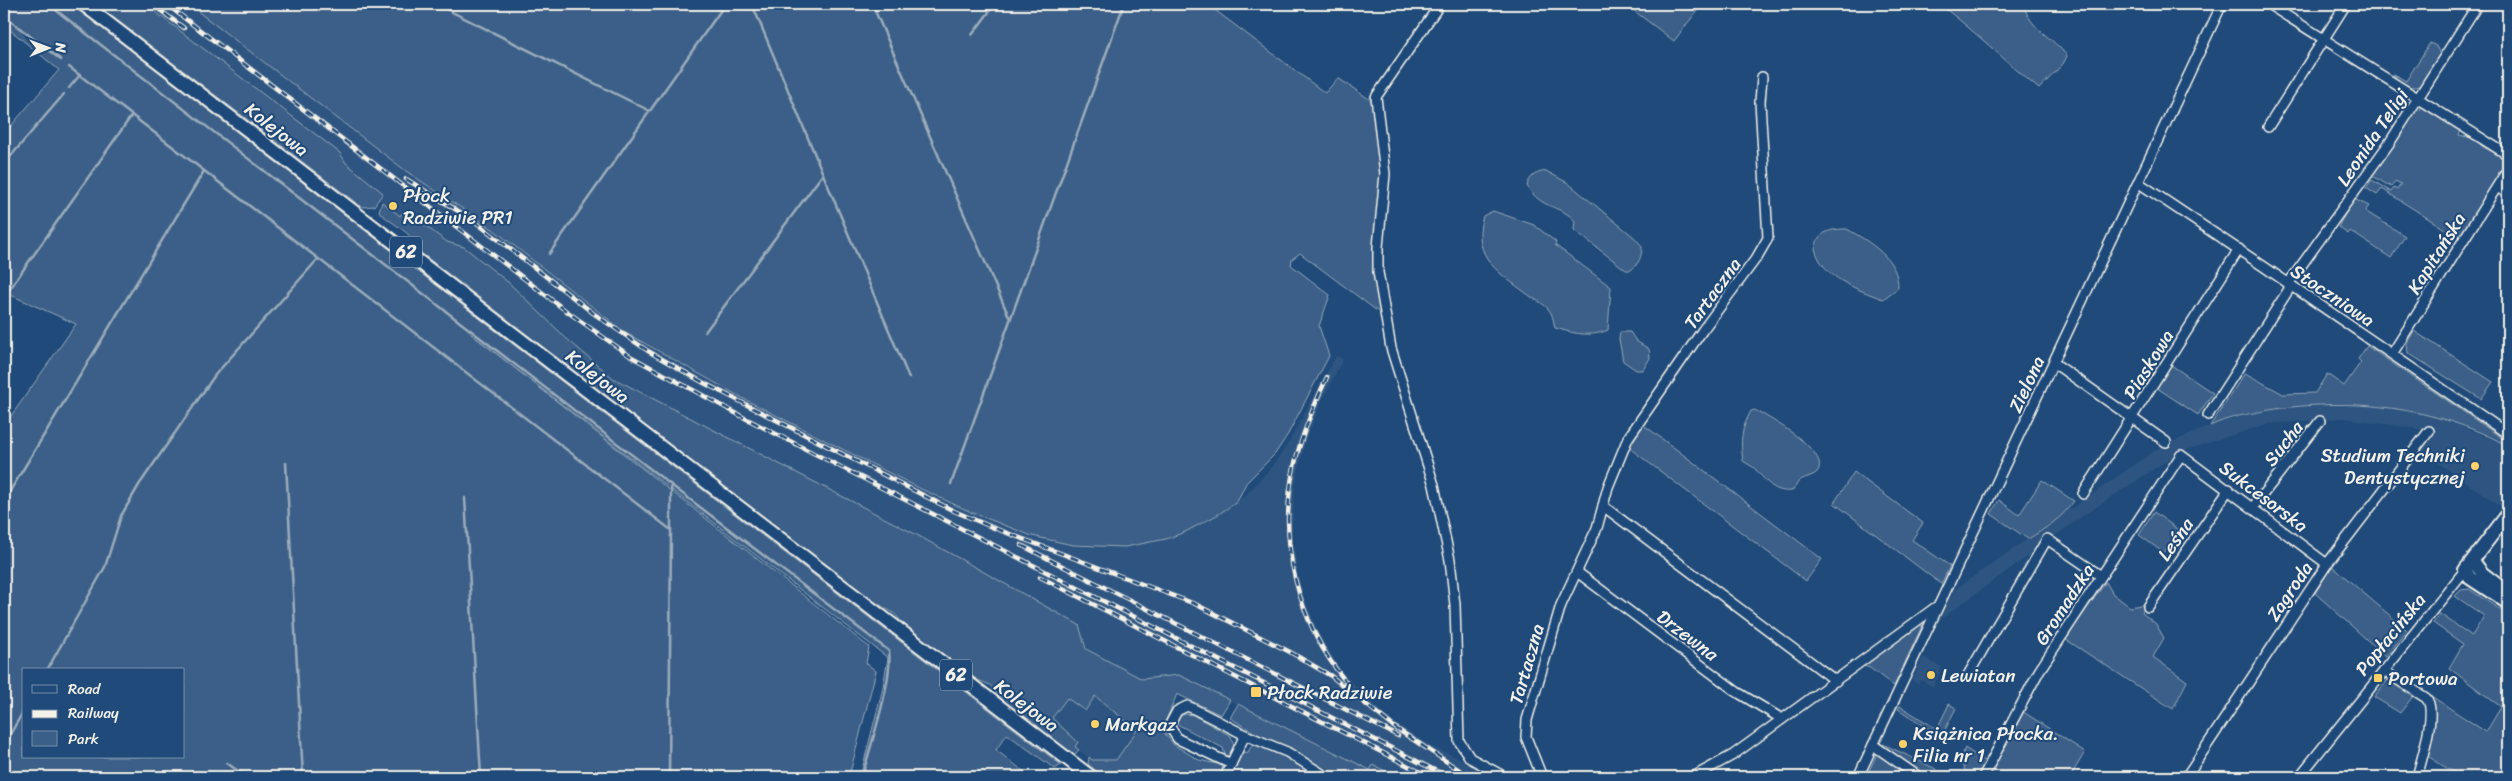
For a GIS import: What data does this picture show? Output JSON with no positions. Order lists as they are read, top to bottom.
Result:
{
  "streets": {
    "main road": ["Kolejowa", "62", "Popłacińska"],
    "street": [
      "Leonida Teligi",
      "Kapitańska",
      "Tartaczna",
      "Stoczniowa",
      "Piaskowa",
      "Zielona",
      "Sucha",
      "Sukcesorska",
      "Leśna",
      "Zagroda",
      "Gromadzka",
      "Drzewna"
    ]
  },
  "crossings": [
    ["Leonida Teligi", "Stoczniowa"],
    ["Kapitańska", "Stoczniowa"],
    ["Tartaczna", "Drzewna"],
    ["Stoczniowa", "Piaskowa"],
    ["Stoczniowa", "Zielona"],
    ["Sucha", "Sukcesorska"],
    ["Sukcesorska", "Leśna"],
    ["Sukcesorska", "Zagroda"],
    ["Sukcesorska", "Gromadzka"]
  ],
  "places": {
    "other": [
      "Płock Radziwie PR1",
      "Studium Techniki Dentystycznej",
      "Lewiatan",
      "Markgaz",
      "Książnica Płocka. Filia nr 1"
    ],
    "transit": ["Portowa", "Płock Radziwie"]
  },
  "legend": ["Road", "Railway", "Park"],
  "north": "right"
}
